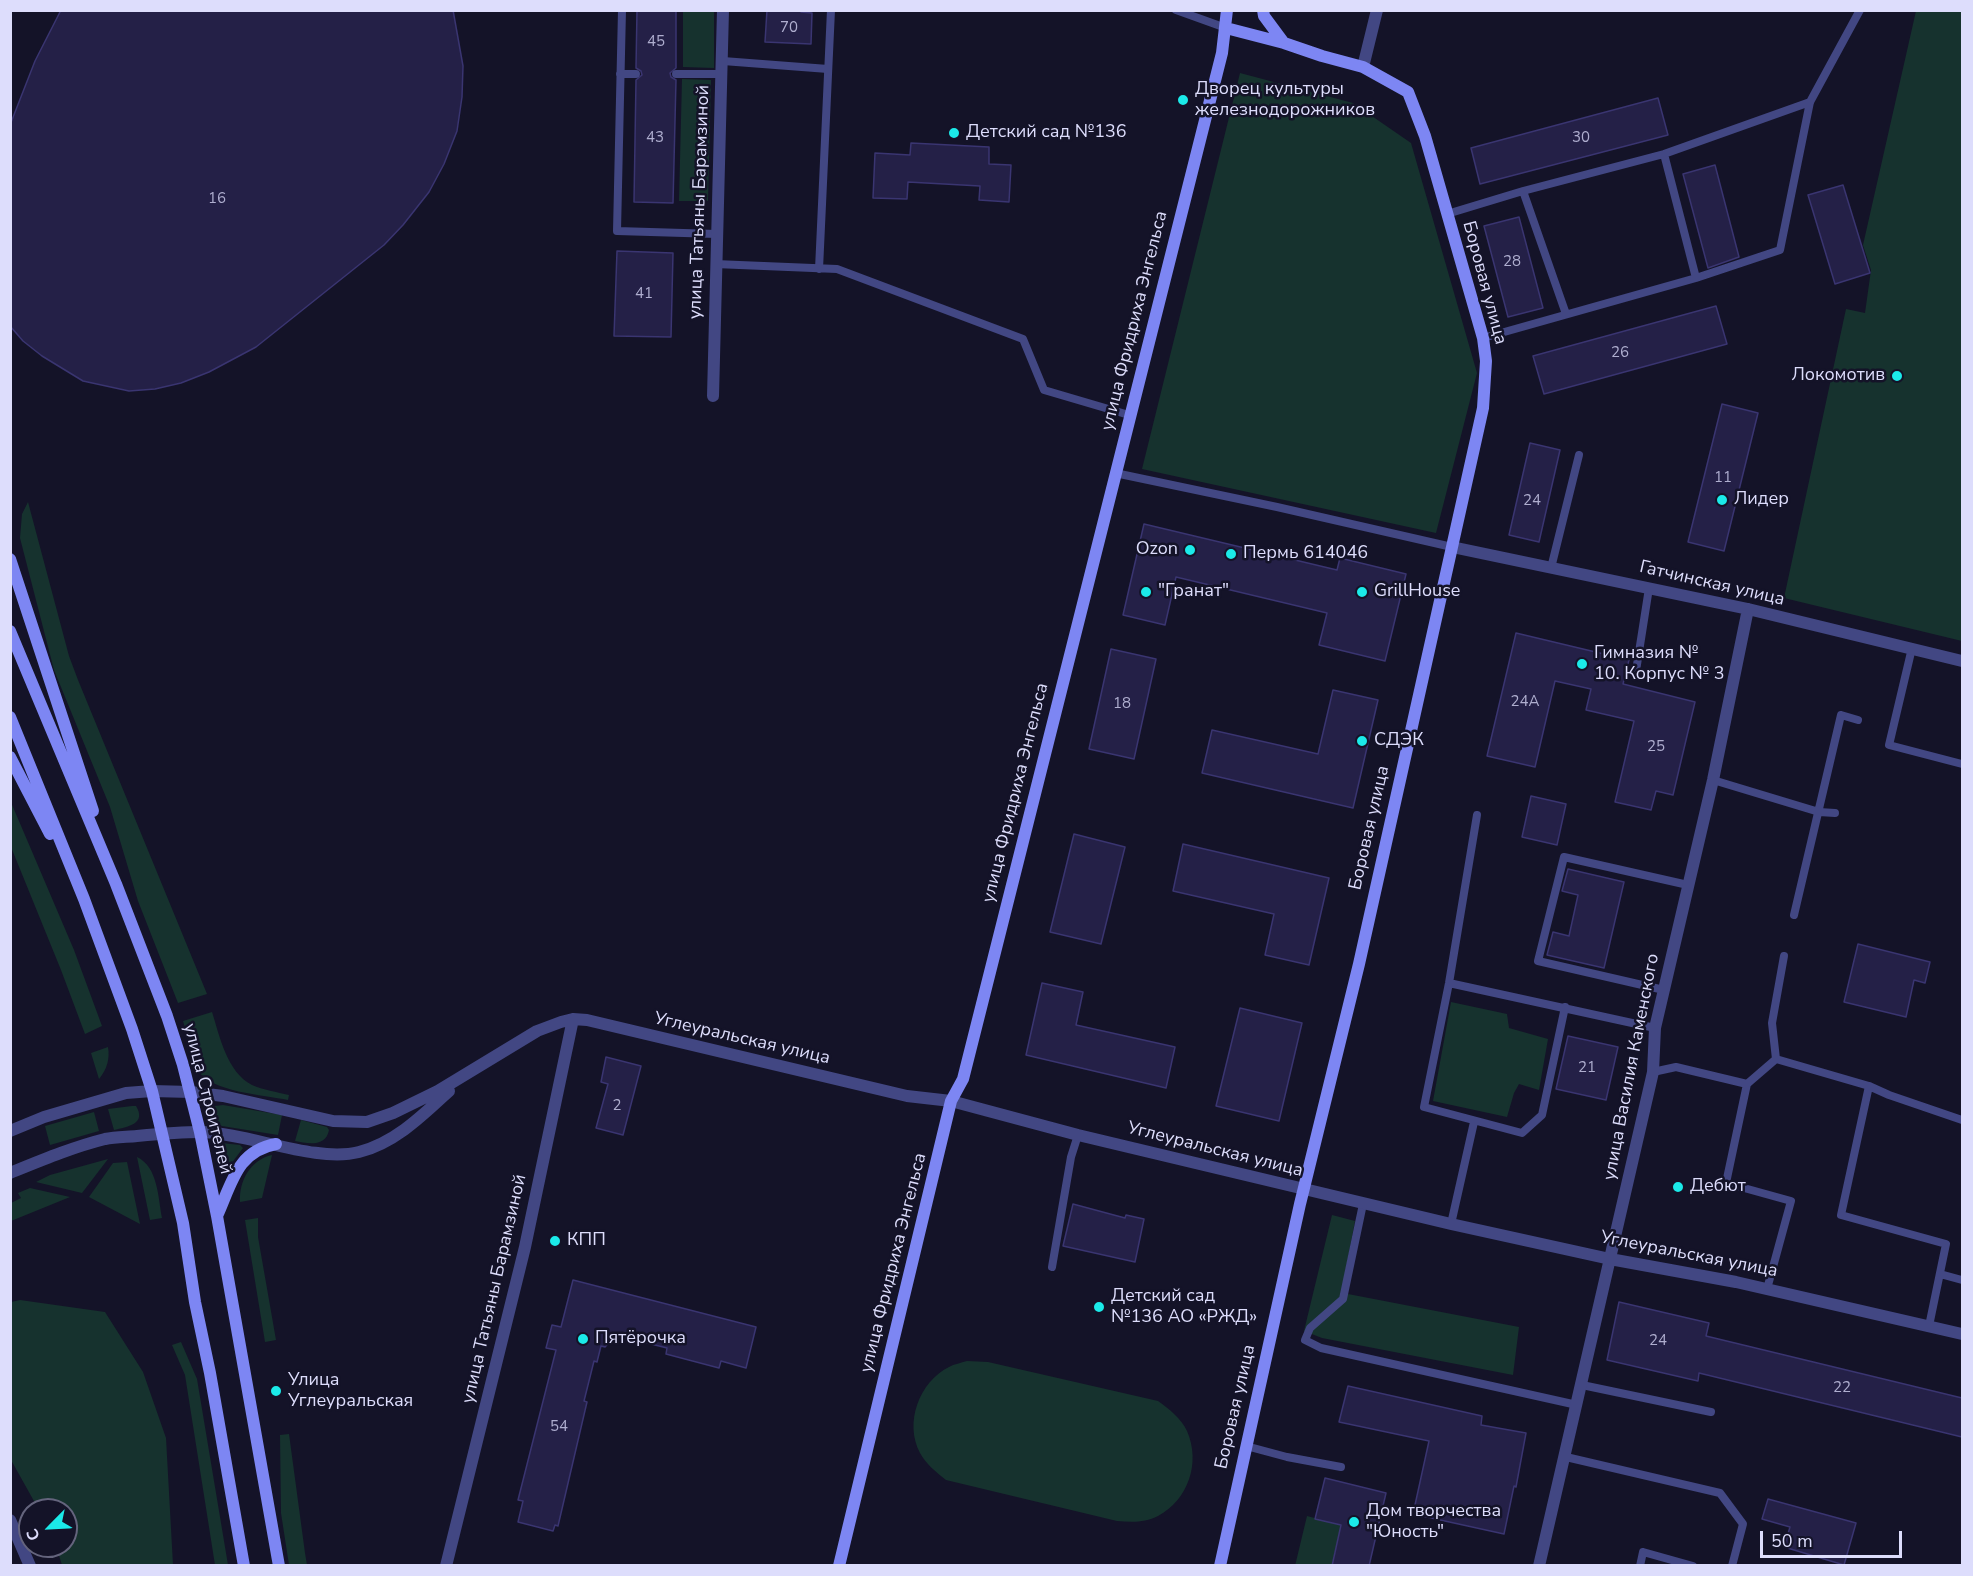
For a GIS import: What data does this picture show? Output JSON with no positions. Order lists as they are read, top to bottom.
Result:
{
  "streets": {
    "main road": ["Боровая улица", "улица Фридриха Энгельса", "улица Строителей"],
    "street": [
      "улица Татьяны Барамзиной",
      "Гатчинская улица",
      "Углеуральская улица",
      "улица Василия Каменского"
    ]
  },
  "crossings": [
    ["улица Татьяны Барамзиной", "Углеуральская улица"],
    ["Боровая улица", "улица Фридриха Энгельса"],
    ["Боровая улица", "Гатчинская улица"],
    ["Боровая улица", "Углеуральская улица"],
    ["улица Фридриха Энгельса", "Углеуральская улица"],
    ["Гатчинская улица", "улица Василия Каменского"],
    ["Углеуральская улица", "улица Василия Каменского"]
  ],
  "places": [
    "Дворец культуры железнодорожников",
    "Детский сад №136",
    "Локомотив",
    "Лидер",
    "Ozon",
    "Пермь 614046",
    "\"Гранат\"",
    "GrillHouse",
    "Гимназия № 10. Корпус № 3",
    "СДЭК",
    "Дебют",
    "КПП",
    "Детский сад №136 АО «РЖД»",
    "Пятёрочка",
    "Улица Углеуральская",
    "Дом творчества \"Юность\""
  ],
  "house_numbers": [
    "70",
    "45",
    "43",
    "30",
    "16",
    "28",
    "41",
    "26",
    "11",
    "24",
    "24А",
    "18",
    "25",
    "21",
    "2",
    "24",
    "22",
    "54"
  ],
  "scale_bar": "50 m",
  "north": "bottom left"
}
